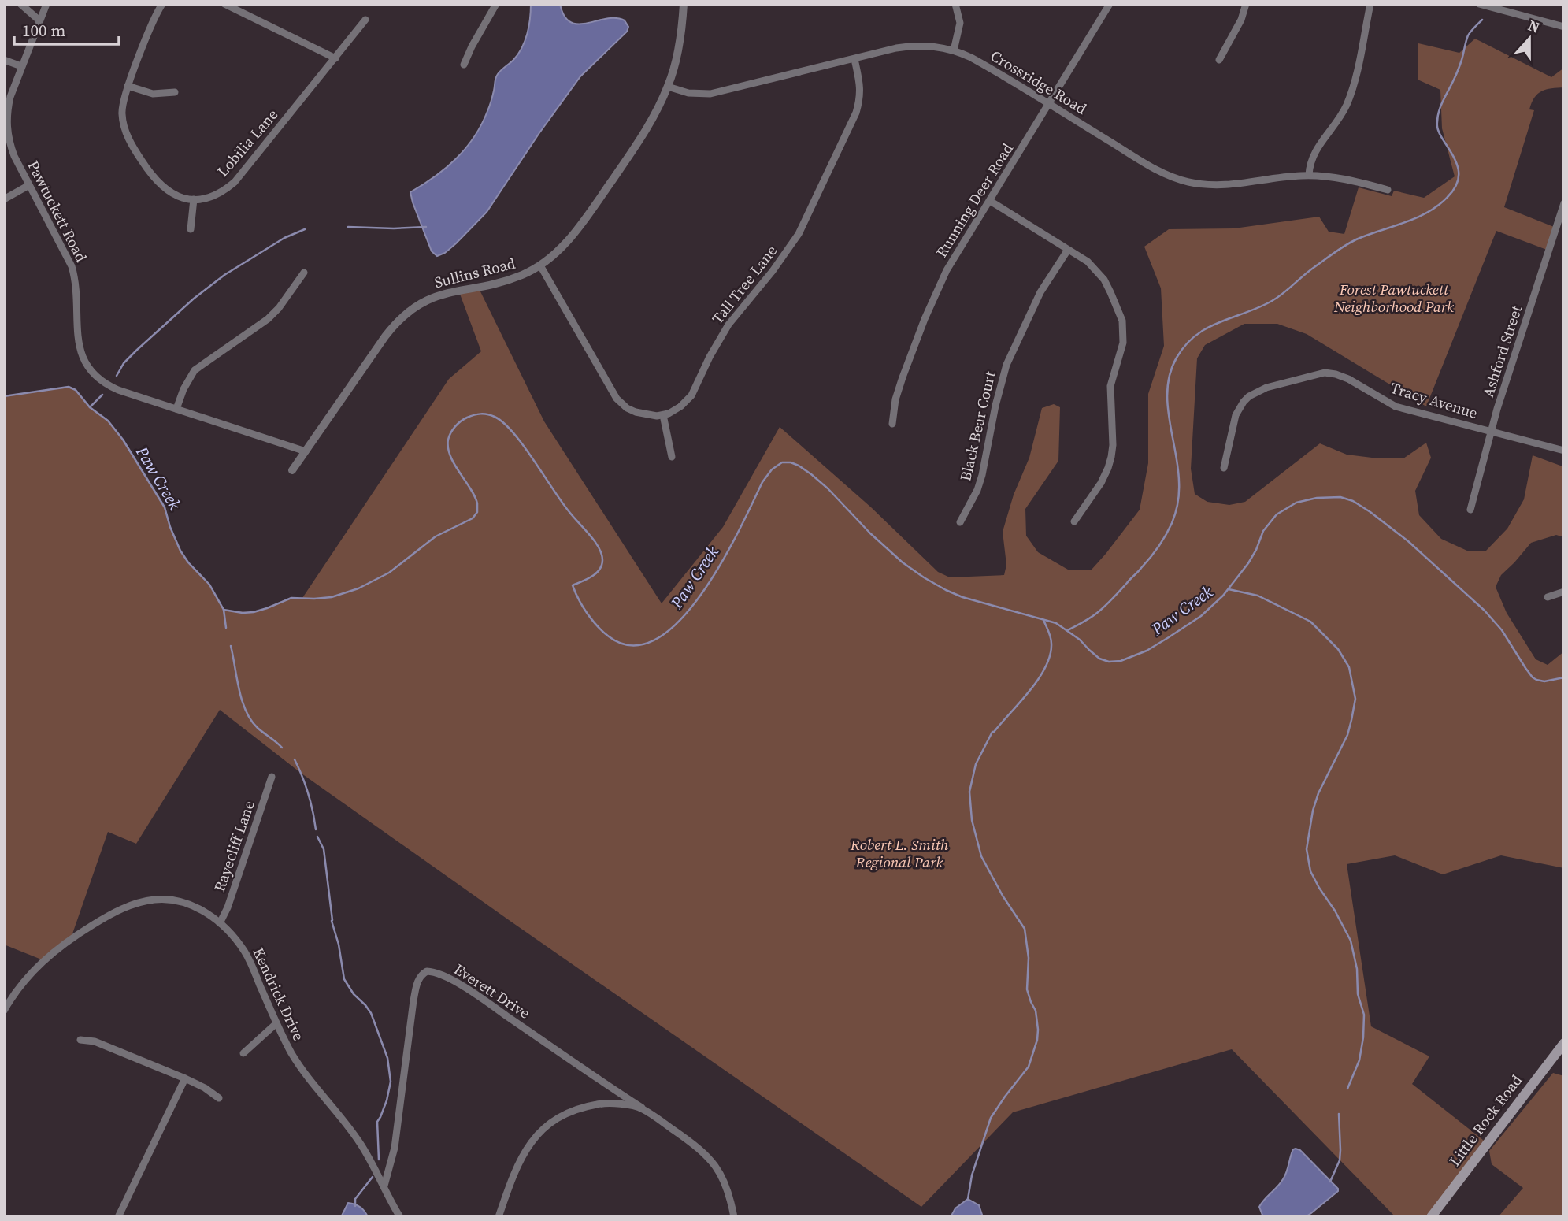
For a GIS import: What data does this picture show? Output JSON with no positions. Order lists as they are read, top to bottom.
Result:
{
  "streets": {
    "main road": ["Little Rock Road"],
    "street": [
      "Crossridge Road",
      "Lobilia Lane",
      "Running Deer Road",
      "Pawtuckett Road",
      "Sullins Road",
      "Tall Tree Lane",
      "Ashford Street",
      "Tracy Avenue",
      "Black Bear Court",
      "Rayecliff Lane",
      "Everett Drive",
      "Kendrick Drive"
    ]
  },
  "crossings": [
    ["Crossridge Road", "Running Deer Road"],
    ["Crossridge Road", "Sullins Road"],
    ["Crossridge Road", "Tall Tree Lane"],
    ["Pawtuckett Road", "Sullins Road"],
    ["Ashford Street", "Tracy Avenue"],
    ["Rayecliff Lane", "Kendrick Drive"],
    ["Everett Drive", "Kendrick Drive"]
  ],
  "water": ["Paw Creek"],
  "parks": ["Forest Pawtuckett Neighborhood Park", "Robert L. Smith Regional Park"],
  "scale_bar": "100 m",
  "north": "top"
}
